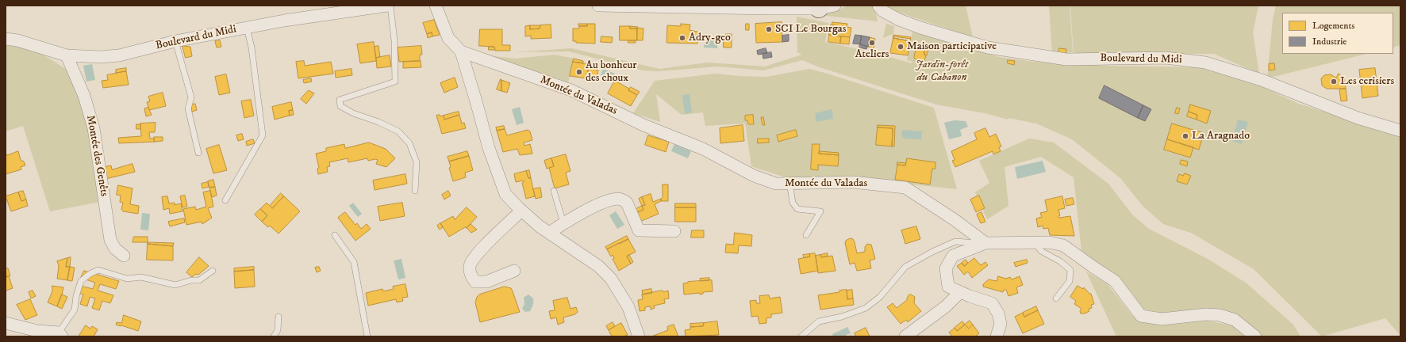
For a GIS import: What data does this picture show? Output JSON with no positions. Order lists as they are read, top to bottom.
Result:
{
  "streets": {
    "street": ["Boulevard du Midi", "Montée du Valadas", "Montée des Genêts"]
  },
  "crossings": [
    ["Boulevard du Midi", "Montée des Genêts"]
  ],
  "parks": ["Jardin-forêt du Cabanon"],
  "places": [
    "SCI Le Bourgas",
    "Adry-geo",
    "Ateliers",
    "Maison participative",
    "Au bonheur des choux",
    "Les cerisiers",
    "La Aragnado"
  ],
  "legend": ["Logements", "Industrie"]
}
